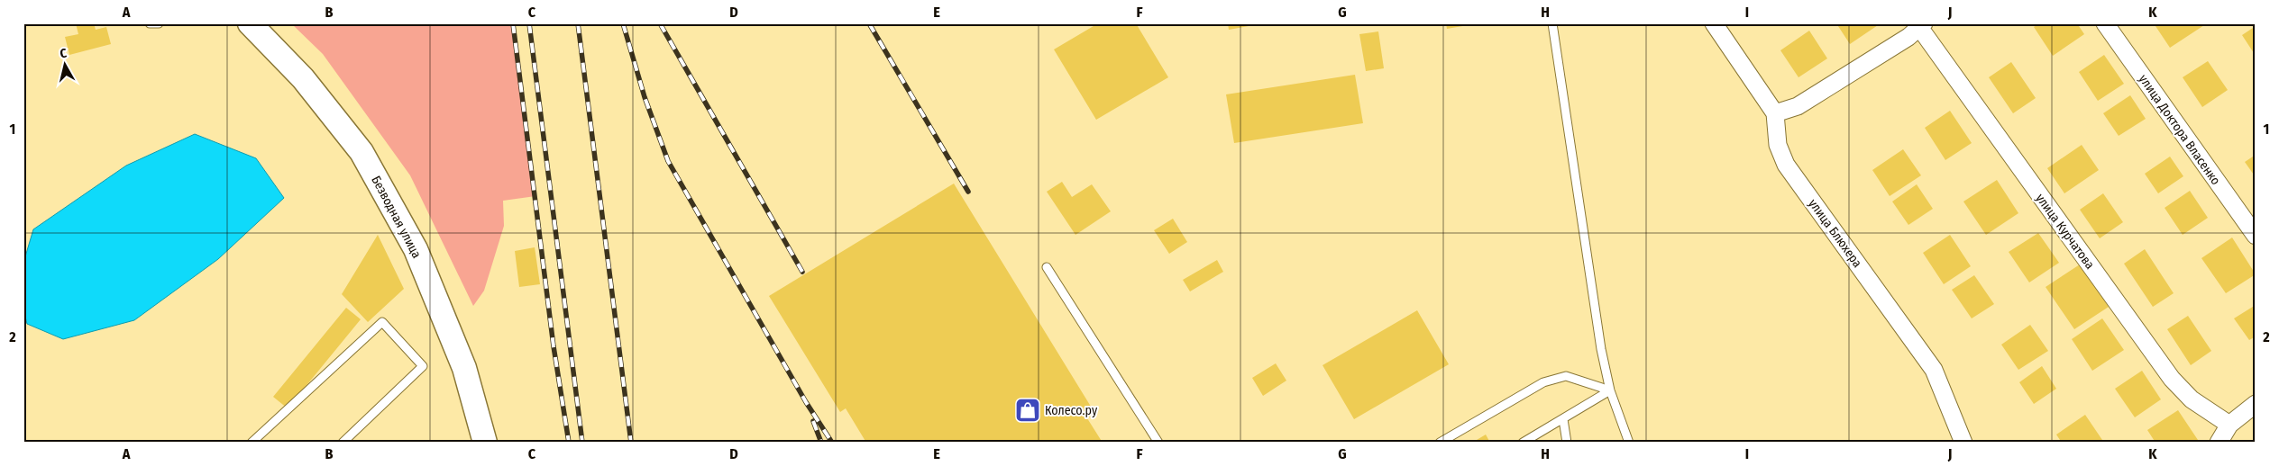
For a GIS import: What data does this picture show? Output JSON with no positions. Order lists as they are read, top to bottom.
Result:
{
  "streets": {
    "main road": ["Безводная улица"],
    "street": ["улица Доктора Власенко", "улица Курчатова", "улица Блюхера"]
  },
  "places": {
    "shop": ["Колесо.ру"]
  },
  "north": "top",
  "grid": {
    "columns": [
      "A",
      "B",
      "C",
      "D",
      "E",
      "F",
      "G",
      "H",
      "I",
      "J",
      "K"
    ],
    "rows": ["1", "2"]
  }
}
